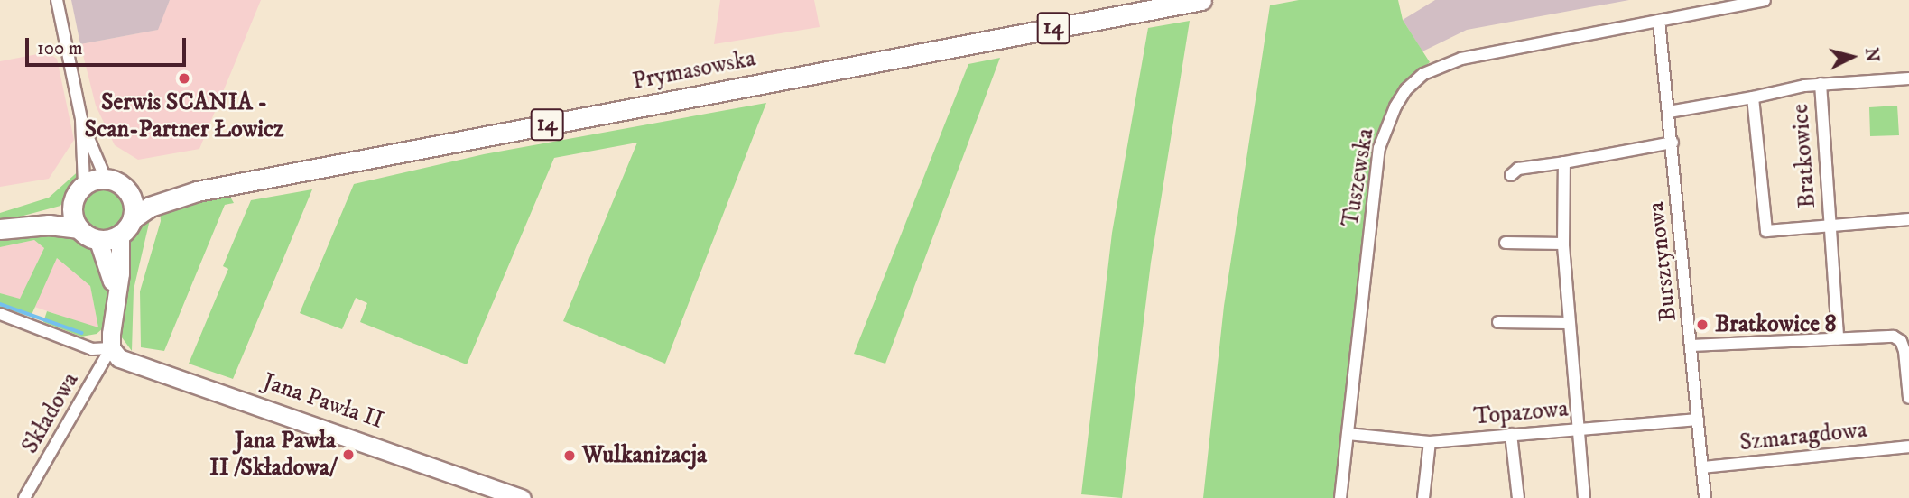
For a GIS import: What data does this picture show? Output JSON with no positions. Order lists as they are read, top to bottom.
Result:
{
  "streets": {
    "main road": ["14", "Prymasowska"],
    "street": [
      "Bratkowice",
      "Tuszewska",
      "Bursztynowa",
      "Jana Pawła II",
      "Składowa",
      "Topazowa",
      "Szmaragdowa"
    ]
  },
  "crossings": [
    ["14", "Prymasowska"],
    ["Bratkowice", "Bursztynowa"],
    ["Tuszewska", "Bursztynowa"],
    ["Tuszewska", "Topazowa"],
    ["Bursztynowa", "Topazowa"],
    ["Bursztynowa", "Szmaragdowa"],
    ["Jana Pawła II", "Składowa"]
  ],
  "places": [
    "Serwis SCANIA - Scan-Partner Łowicz",
    "Bratkowice 8",
    "Jana Pawła II /Składowa/",
    "Wulkanizacja"
  ],
  "scale_bar": "100 m",
  "north": "right"
}
